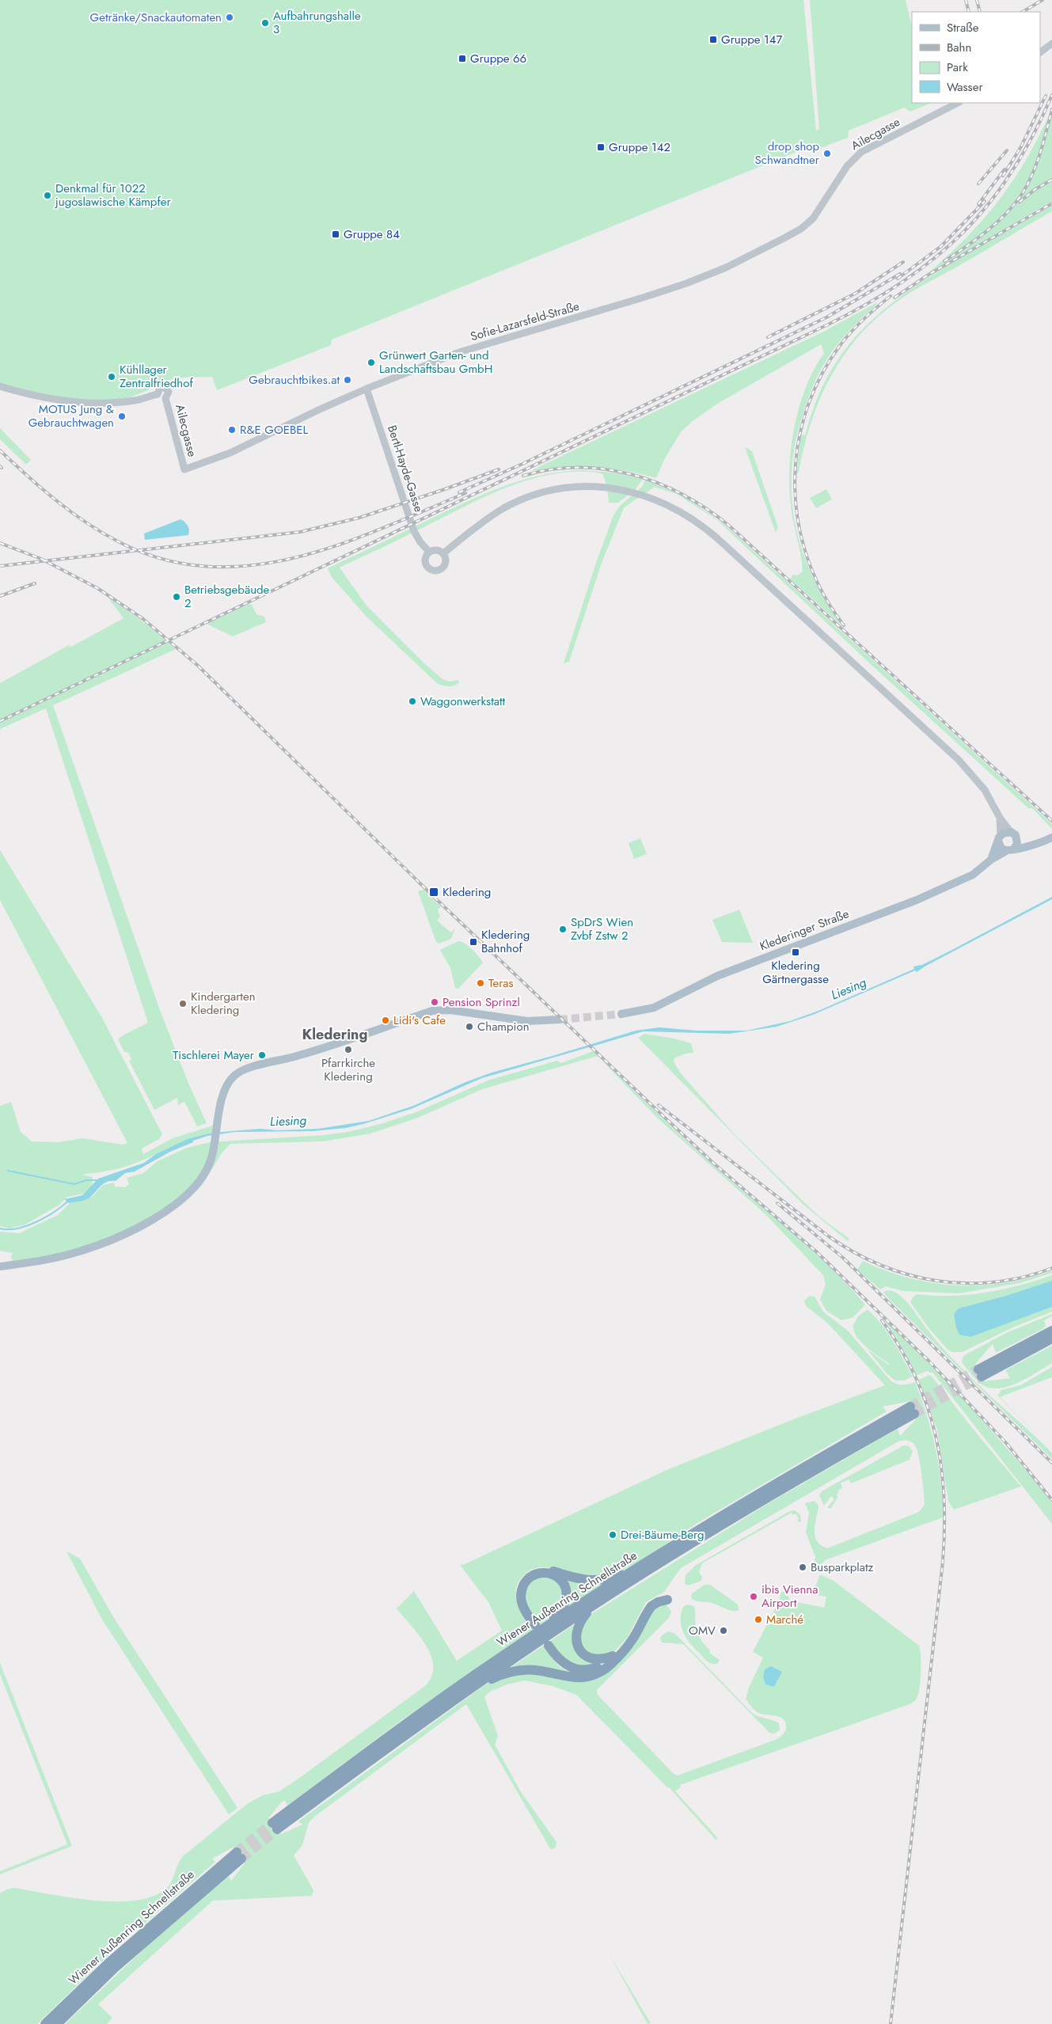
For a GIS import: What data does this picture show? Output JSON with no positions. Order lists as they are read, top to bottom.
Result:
{
  "streets": {
    "highway": ["Wiener Außenring Schnellstraße"],
    "main road": ["Klederinger Straße"],
    "street": ["Ailecgasse", "Sofie-Lazarsfeld-Straße", "Bertl-Hayde-Gasse"]
  },
  "crossings": [
    ["Ailecgasse", "Sofie-Lazarsfeld-Straße"],
    ["Sofie-Lazarsfeld-Straße", "Bertl-Hayde-Gasse"]
  ],
  "districts": ["Kledering"],
  "water": ["Liesing"],
  "places": {
    "other": [
      "Getränke/Snackautomaten",
      "Aufbahrungshalle 3",
      "drop shop Schwandtner",
      "Denkmal für 1022 jugoslawische Kämpfer",
      "Grünwert Garten- und Landschaftsbau GmbH",
      "Kühllager Zentralfriedhof",
      "Gebrauchtbikes.at",
      "MOTUS Jung & Gebrauchtwagen",
      "R&E GOEBEL",
      "Betriebsgebäude 2",
      "Waggonwerkstatt",
      "SpDrS Wien Zvbf Zstw 2",
      "Teras",
      "Pension Sprinzl",
      "Kindergarten Kledering",
      "Lidi's Cafe",
      "Champion",
      "Pfarrkirche Kledering",
      "Tischlerei Mayer",
      "Drei-Bäume-Berg",
      "Busparkplatz",
      "ibis Vienna Airport",
      "Marché",
      "OMV"
    ],
    "transit": [
      "Gruppe 147",
      "Gruppe 66",
      "Gruppe 142",
      "Gruppe 84",
      "Kledering",
      "Kledering Bahnhof",
      "Kledering Gärtnergasse"
    ]
  },
  "legend": [
    "Straße",
    "Bahn",
    "Park",
    "Wasser"
  ]
}
